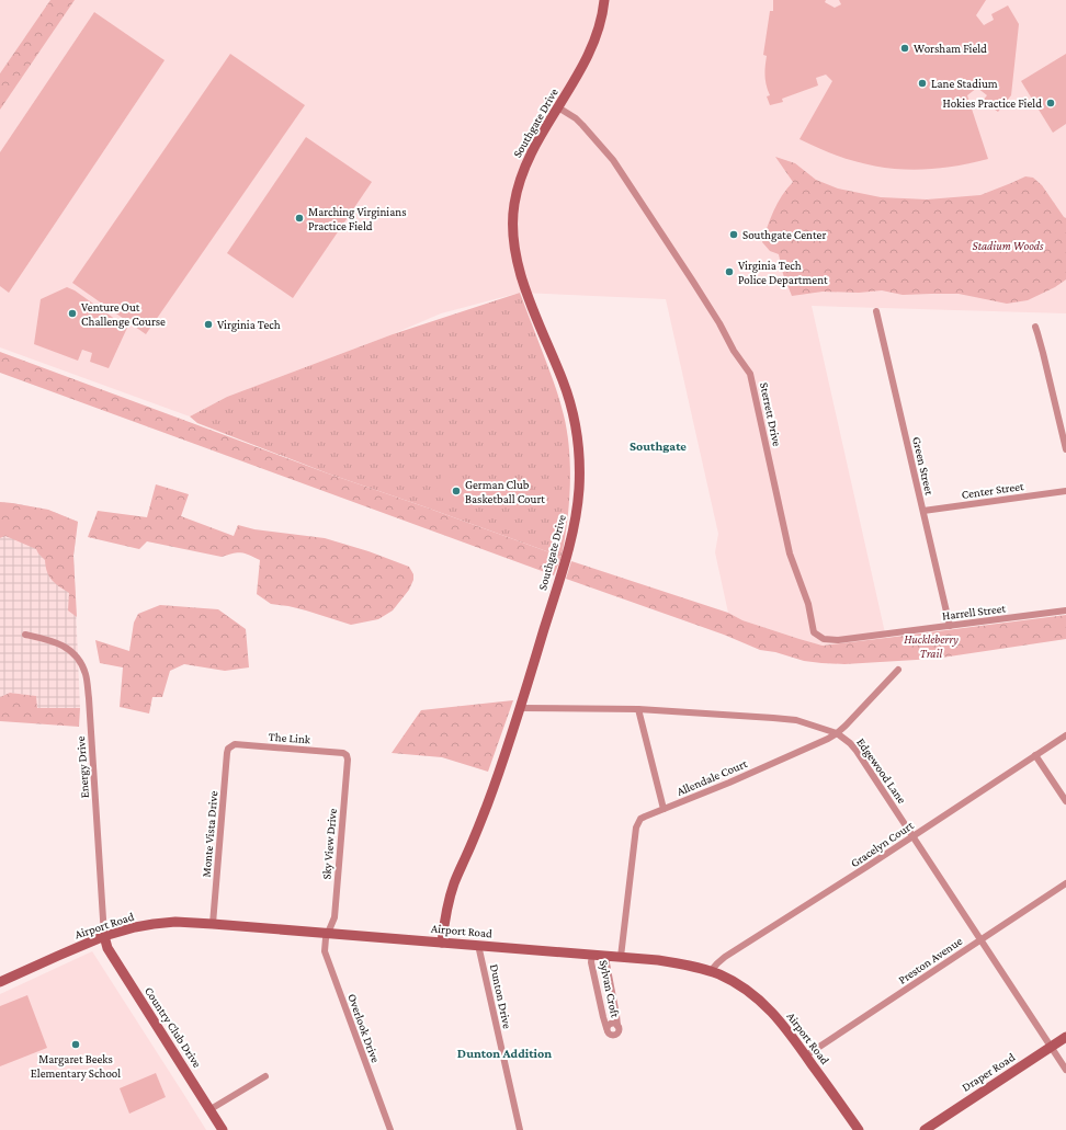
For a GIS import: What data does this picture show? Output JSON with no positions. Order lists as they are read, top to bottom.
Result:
{
  "streets": {
    "street": [
      "Southgate Drive",
      "Sterrett Drive",
      "Green Street",
      "Center Street",
      "Harrell Street",
      "The Link",
      "Energy Drive",
      "Edgewood Lane",
      "Allendale Court",
      "Monte Vista Drive",
      "Sky View Drive",
      "Gracelyn Court",
      "Airport Road",
      "Preston Avenue",
      "Sylvan Croft",
      "Dunton Drive",
      "Country Club Drive",
      "Overlook Drive",
      "Draper Road"
    ]
  },
  "crossings": [
    ["Southgate Drive", "Sterrett Drive"],
    ["Southgate Drive", "Edgewood Lane"],
    ["Southgate Drive", "Airport Road"],
    ["Sterrett Drive", "Harrell Street"],
    ["Green Street", "Center Street"],
    ["Green Street", "Harrell Street"],
    ["The Link", "Monte Vista Drive"],
    ["The Link", "Sky View Drive"],
    ["Energy Drive", "Airport Road"],
    ["Energy Drive", "Country Club Drive"],
    ["Edgewood Lane", "Allendale Court"],
    ["Edgewood Lane", "Gracelyn Court"],
    ["Edgewood Lane", "Preston Avenue"],
    ["Edgewood Lane", "Draper Road"],
    ["Allendale Court", "Airport Road"],
    ["Monte Vista Drive", "Airport Road"],
    ["Sky View Drive", "Airport Road"],
    ["Sky View Drive", "Overlook Drive"],
    ["Gracelyn Court", "Airport Road"],
    ["Airport Road", "Preston Avenue"],
    ["Airport Road", "Sylvan Croft"],
    ["Airport Road", "Dunton Drive"],
    ["Airport Road", "Country Club Drive"],
    ["Airport Road", "Overlook Drive"]
  ],
  "districts": ["Southgate", "Dunton Addition"],
  "parks": ["Stadium Woods", "Huckleberry Trail"],
  "places": [
    "Worsham Field",
    "Lane Stadium",
    "Hokies Practice Field",
    "Marching Virginians Practice Field",
    "Southgate Center",
    "Virginia Tech Police Department",
    "Venture Out Challenge Course",
    "Virginia Tech",
    "German Club Basketball Court",
    "Margaret Beeks Elementary School"
  ]
}
